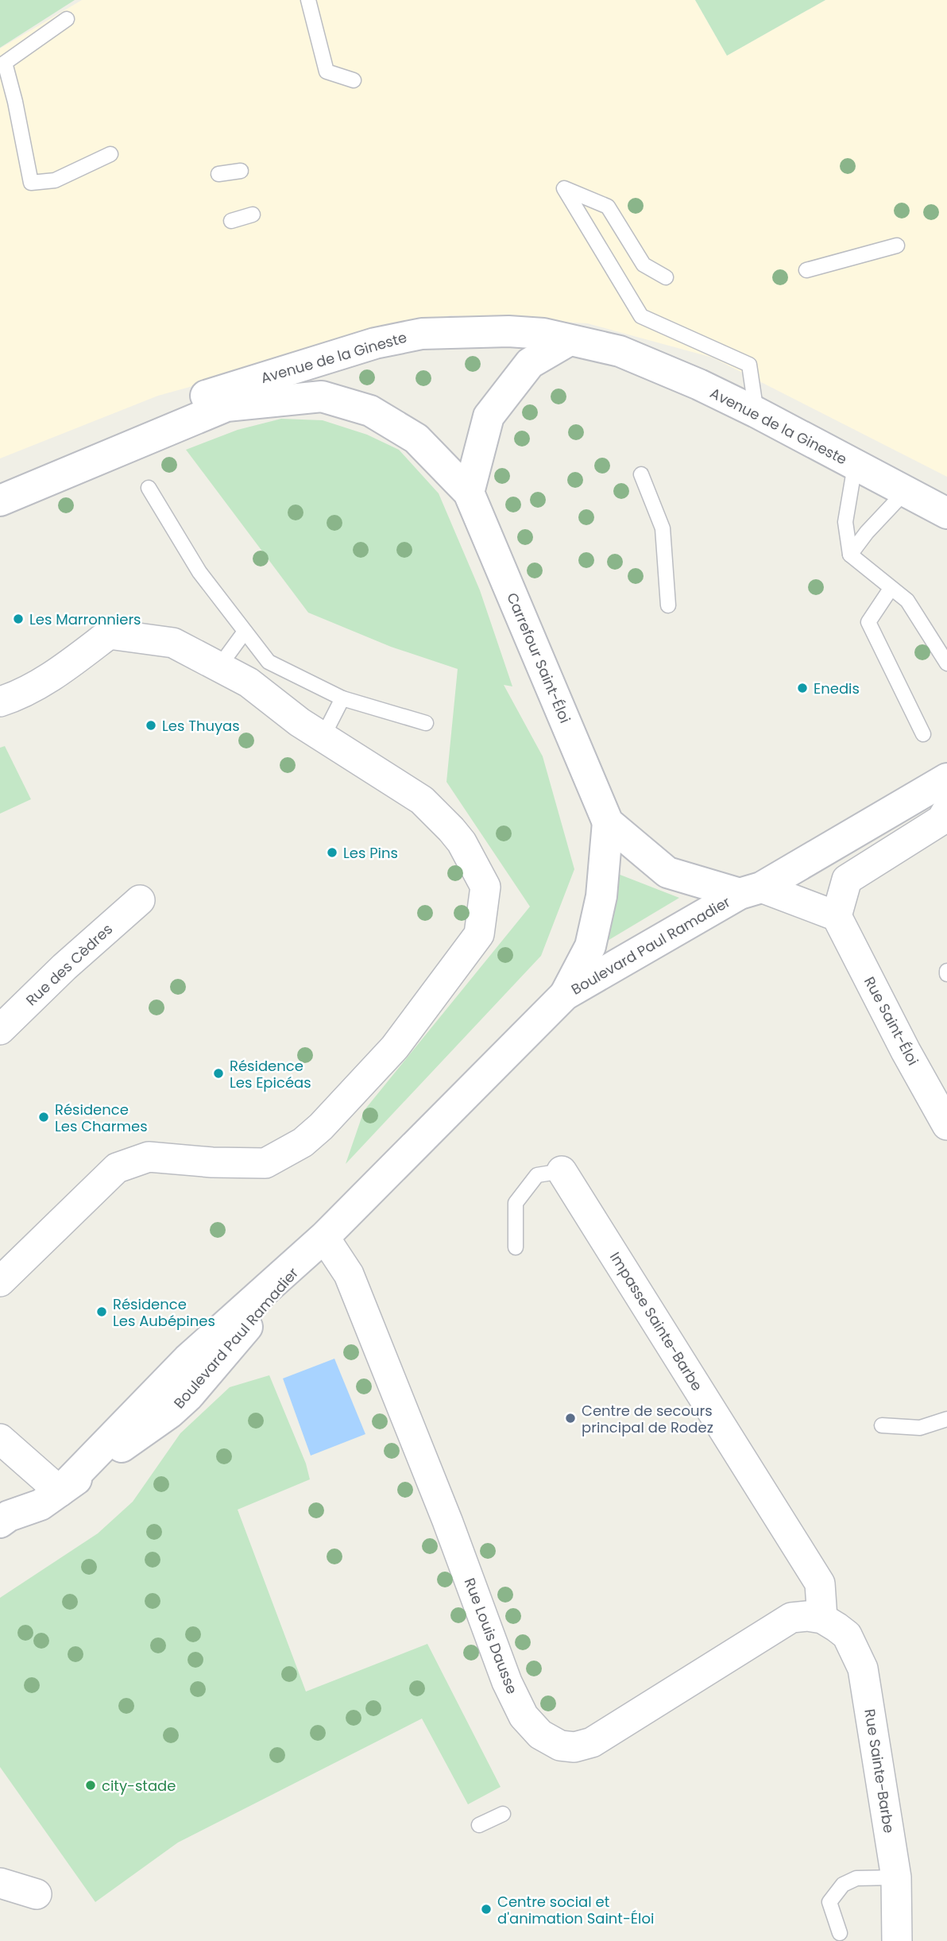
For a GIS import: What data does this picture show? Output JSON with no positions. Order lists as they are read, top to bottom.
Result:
{
  "streets": {
    "main road": ["Avenue de la Gineste", "Carrefour Saint-Éloi", "Boulevard Paul Ramadier"],
    "street": [
      "Rue des Cèdres",
      "Rue Saint-Éloi",
      "Impasse Sainte-Barbe",
      "Rue Louis Dausse",
      "Rue Sainte-Barbe"
    ]
  },
  "crossings": [
    ["Carrefour Saint-Éloi", "Boulevard Paul Ramadier"],
    ["Boulevard Paul Ramadier", "Rue Louis Dausse"],
    ["Impasse Sainte-Barbe", "Rue Louis Dausse"],
    ["Impasse Sainte-Barbe", "Rue Sainte-Barbe"],
    ["Rue Louis Dausse", "Rue Sainte-Barbe"]
  ],
  "places": [
    "Les Marronniers",
    "Enedis",
    "Les Thuyas",
    "Les Pins",
    "Résidence Les Epicéas",
    "Résidence Les Charmes",
    "Résidence Les Aubépines",
    "Centre de secours principal de Rodez",
    "city-stade",
    "Centre social et d'animation Saint-Éloi"
  ]
}
